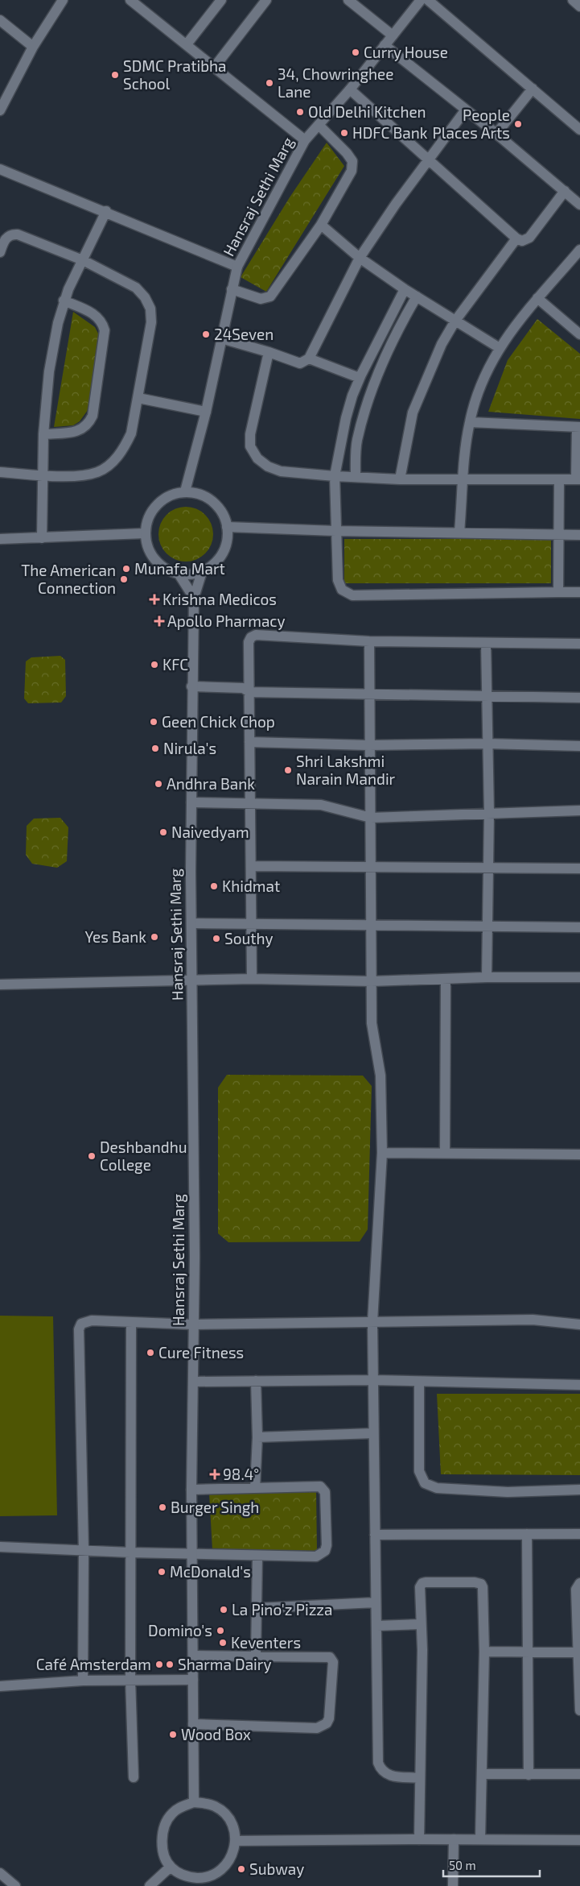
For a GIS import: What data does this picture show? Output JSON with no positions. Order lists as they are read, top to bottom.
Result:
{
  "streets": {
    "street": ["Hansraj Sethi Marg"]
  },
  "places": {
    "other": [
      "Curry House",
      "SDMC Pratibha School",
      "34, Chowringhee Lane",
      "Old Delhi Kitchen",
      "People Places Arts",
      "HDFC Bank",
      "24Seven",
      "Munafa Mart",
      "The American Connection",
      "KFC",
      "Geen Chick Chop",
      "Nirula's",
      "Shri Lakshmi Narain Mandir",
      "Andhra Bank",
      "Naivedyam",
      "Khidmat",
      "Yes Bank",
      "Southy",
      "Deshbandhu College",
      "Cure Fitness",
      "Burger Singh",
      "McDonald's",
      "La Pino'z Pizza",
      "Domino's",
      "Keventers",
      "Café Amsterdam",
      "Sharma Dairy",
      "Wood Box",
      "Subway"
    ],
    "health": ["Krishna Medicos", "Apollo Pharmacy", "98.4°"]
  },
  "scale_bar": "50 m"
}
